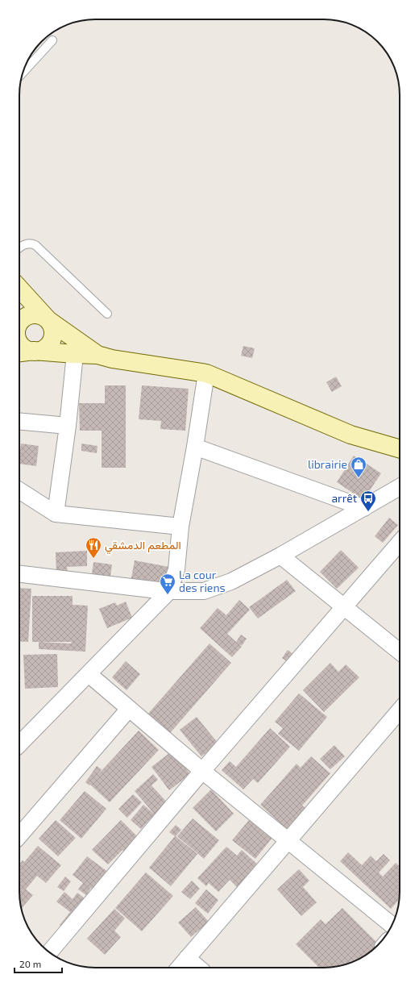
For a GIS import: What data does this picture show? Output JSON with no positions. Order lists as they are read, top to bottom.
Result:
{
  "places": {
    "shop": ["librairie"],
    "bus stop": ["arrêt"],
    "restaurant": ["المطعم الدمشقي"],
    "supermarket": ["La cour des riens"]
  },
  "scale_bar": "20 m"
}
